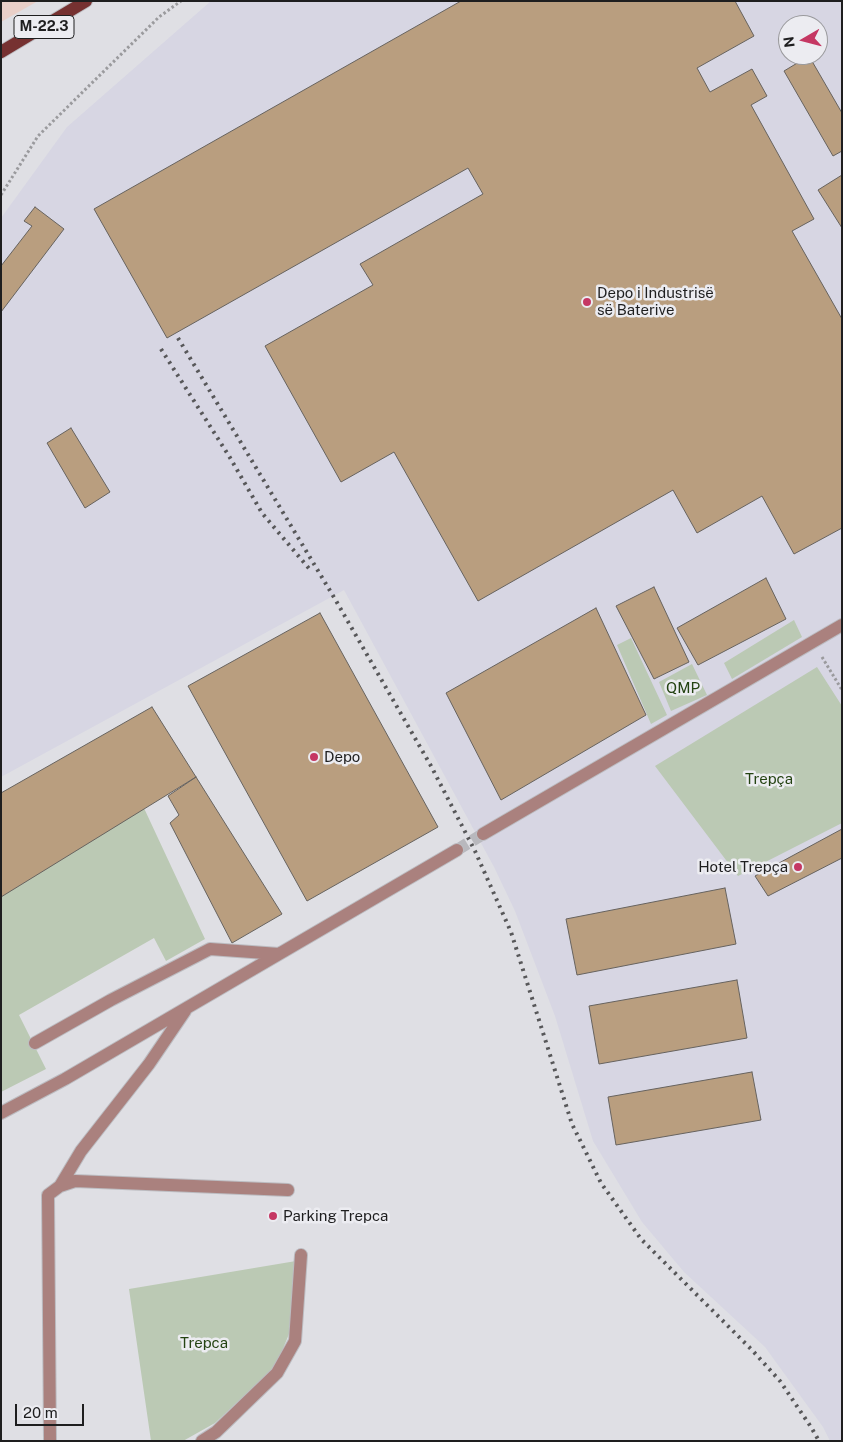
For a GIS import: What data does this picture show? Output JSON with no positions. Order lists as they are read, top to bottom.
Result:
{
  "streets": {
    "main road": ["M-22.3"]
  },
  "parks": ["QMP", "Trepça", "Trepca"],
  "places": [
    "Depo i Industrisë së Baterive",
    "Depo",
    "Hotel Trepça",
    "Parking Trepca"
  ],
  "scale_bar": "20 m",
  "north": "left"
}
